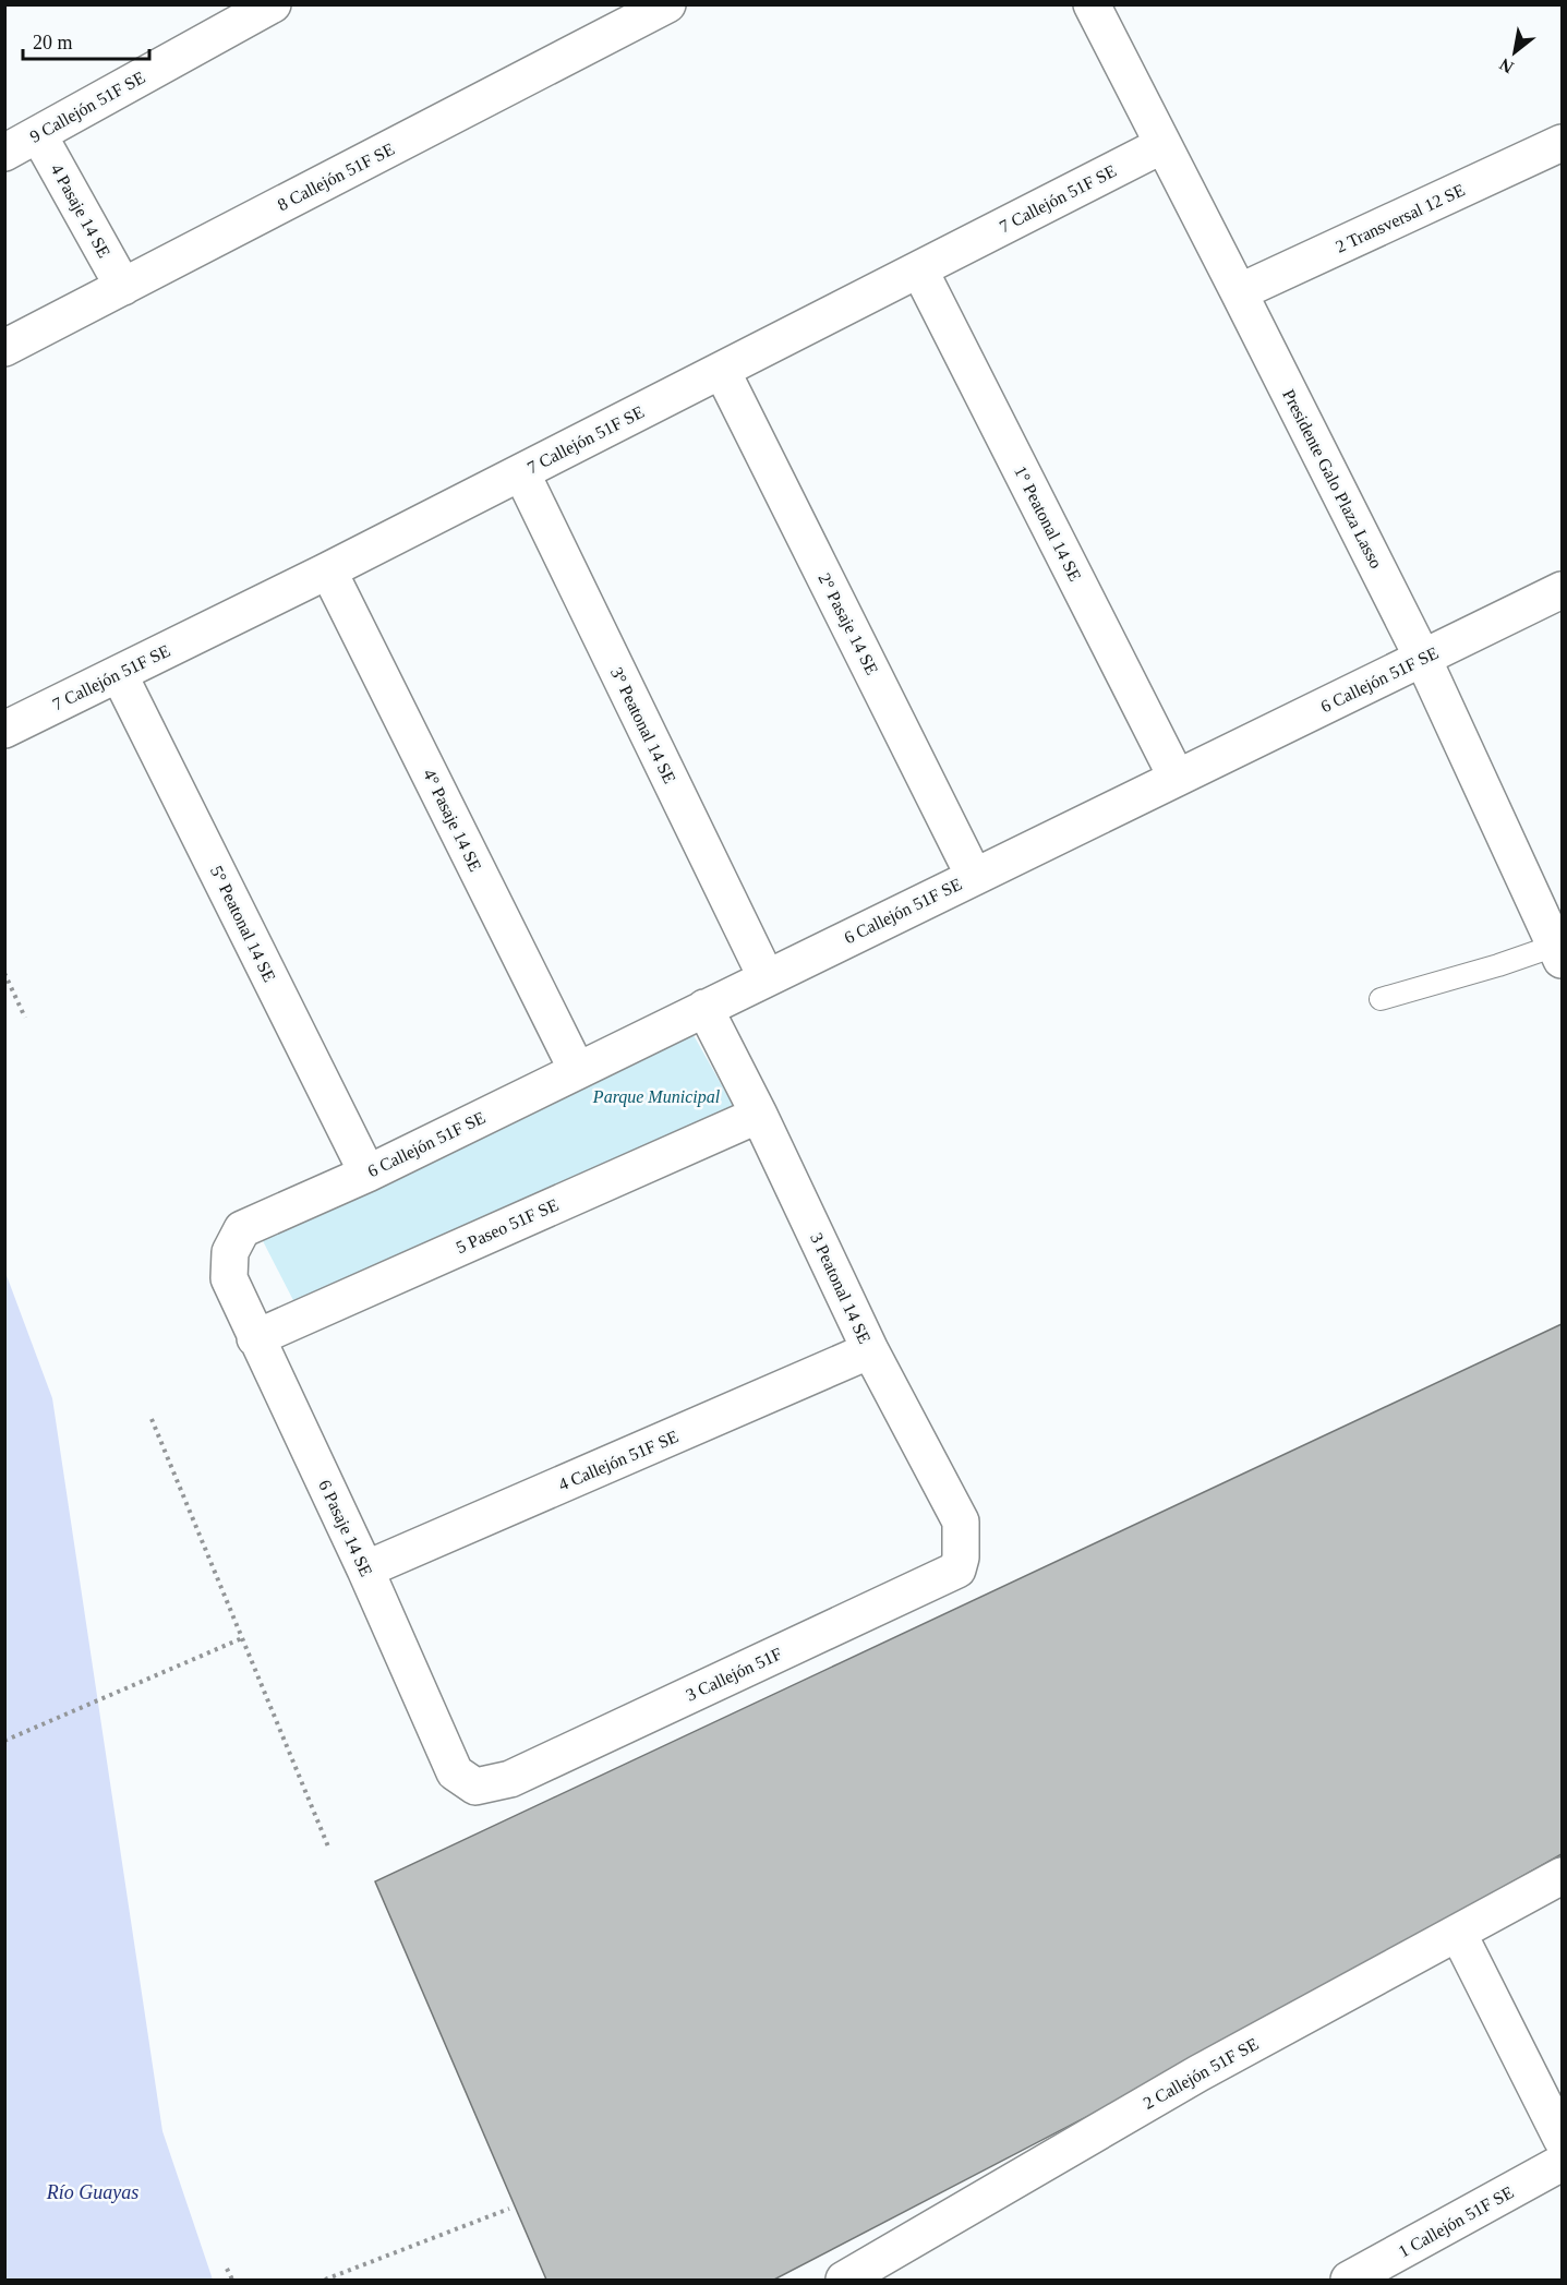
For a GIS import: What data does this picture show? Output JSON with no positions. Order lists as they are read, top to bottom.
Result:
{
  "streets": {
    "street": [
      "9 Callejón 51F SE",
      "8 Callejón 51F SE",
      "7 Callejón 51F SE",
      "4 Pasaje 14 SE",
      "2 Transversal 12 SE",
      "Presidente Galo Plaza Lasso",
      "1° Peatonal 14 SE",
      "2° Pasaje 14 SE",
      "6 Callejón 51F SE",
      "3° Peatonal 14 SE",
      "4° Pasaje 14 SE",
      "5° Peatonal 14 SE",
      "5 Paseo 51F SE",
      "3 Peatonal 14 SE",
      "4 Callejón 51F SE",
      "6 Pasaje 14 SE",
      "3 Callejón 51F",
      "2 Callejón 51F SE",
      "1 Callejón 51F SE"
    ]
  },
  "crossings": [
    ["9 Callejón 51F SE", "4 Pasaje 14 SE"],
    ["8 Callejón 51F SE", "4 Pasaje 14 SE"],
    ["7 Callejón 51F SE", "Presidente Galo Plaza Lasso"],
    ["7 Callejón 51F SE", "1° Peatonal 14 SE"],
    ["7 Callejón 51F SE", "2° Pasaje 14 SE"],
    ["7 Callejón 51F SE", "3° Peatonal 14 SE"],
    ["7 Callejón 51F SE", "4° Pasaje 14 SE"],
    ["7 Callejón 51F SE", "5° Peatonal 14 SE"],
    ["2 Transversal 12 SE", "Presidente Galo Plaza Lasso"],
    ["Presidente Galo Plaza Lasso", "6 Callejón 51F SE"],
    ["1° Peatonal 14 SE", "6 Callejón 51F SE"],
    ["2° Pasaje 14 SE", "6 Callejón 51F SE"],
    ["6 Callejón 51F SE", "3° Peatonal 14 SE"],
    ["6 Callejón 51F SE", "4° Pasaje 14 SE"],
    ["6 Callejón 51F SE", "5° Peatonal 14 SE"],
    ["6 Callejón 51F SE", "3 Peatonal 14 SE"],
    ["6 Callejón 51F SE", "6 Pasaje 14 SE"],
    ["5 Paseo 51F SE", "3 Peatonal 14 SE"],
    ["5 Paseo 51F SE", "6 Pasaje 14 SE"],
    ["3 Peatonal 14 SE", "4 Callejón 51F SE"],
    ["3 Peatonal 14 SE", "3 Callejón 51F"],
    ["4 Callejón 51F SE", "6 Pasaje 14 SE"],
    ["6 Pasaje 14 SE", "3 Callejón 51F"]
  ],
  "water": ["Río Guayas"],
  "parks": ["Parque Municipal"],
  "scale_bar": "20 m",
  "north": "bottom left"
}
